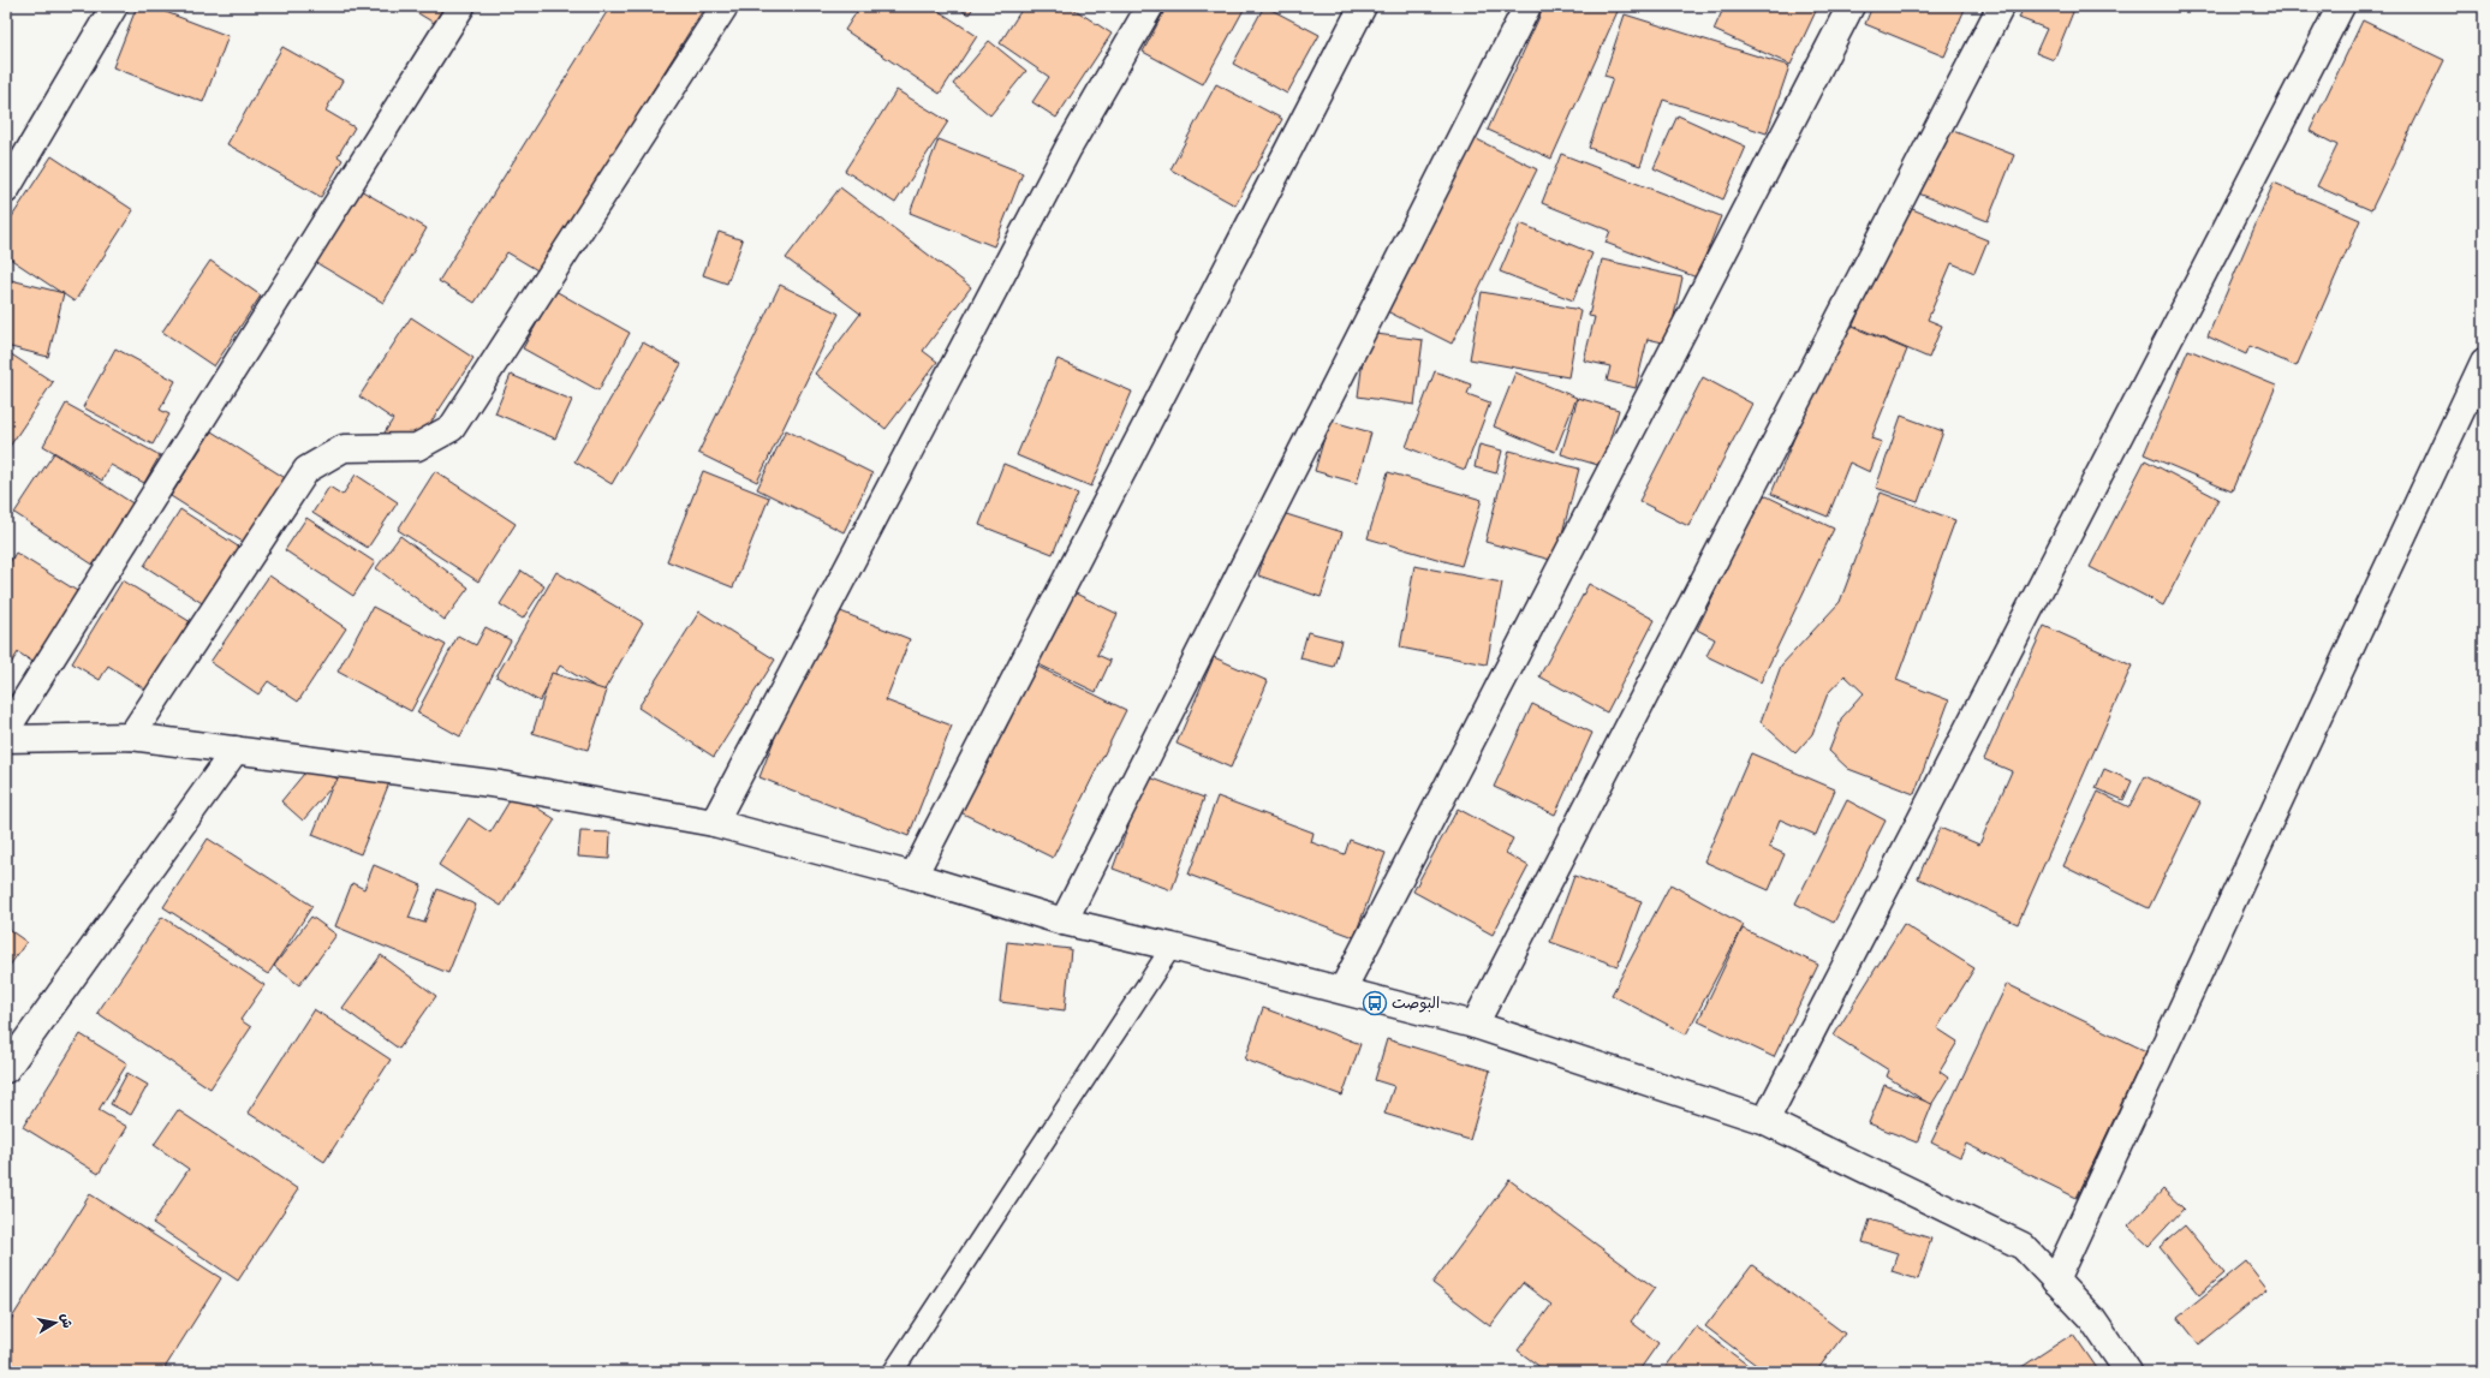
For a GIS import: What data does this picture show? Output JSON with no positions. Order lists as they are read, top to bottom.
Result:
{
  "places": {
    "bus stop": ["البوصت"]
  },
  "north": "right"
}
